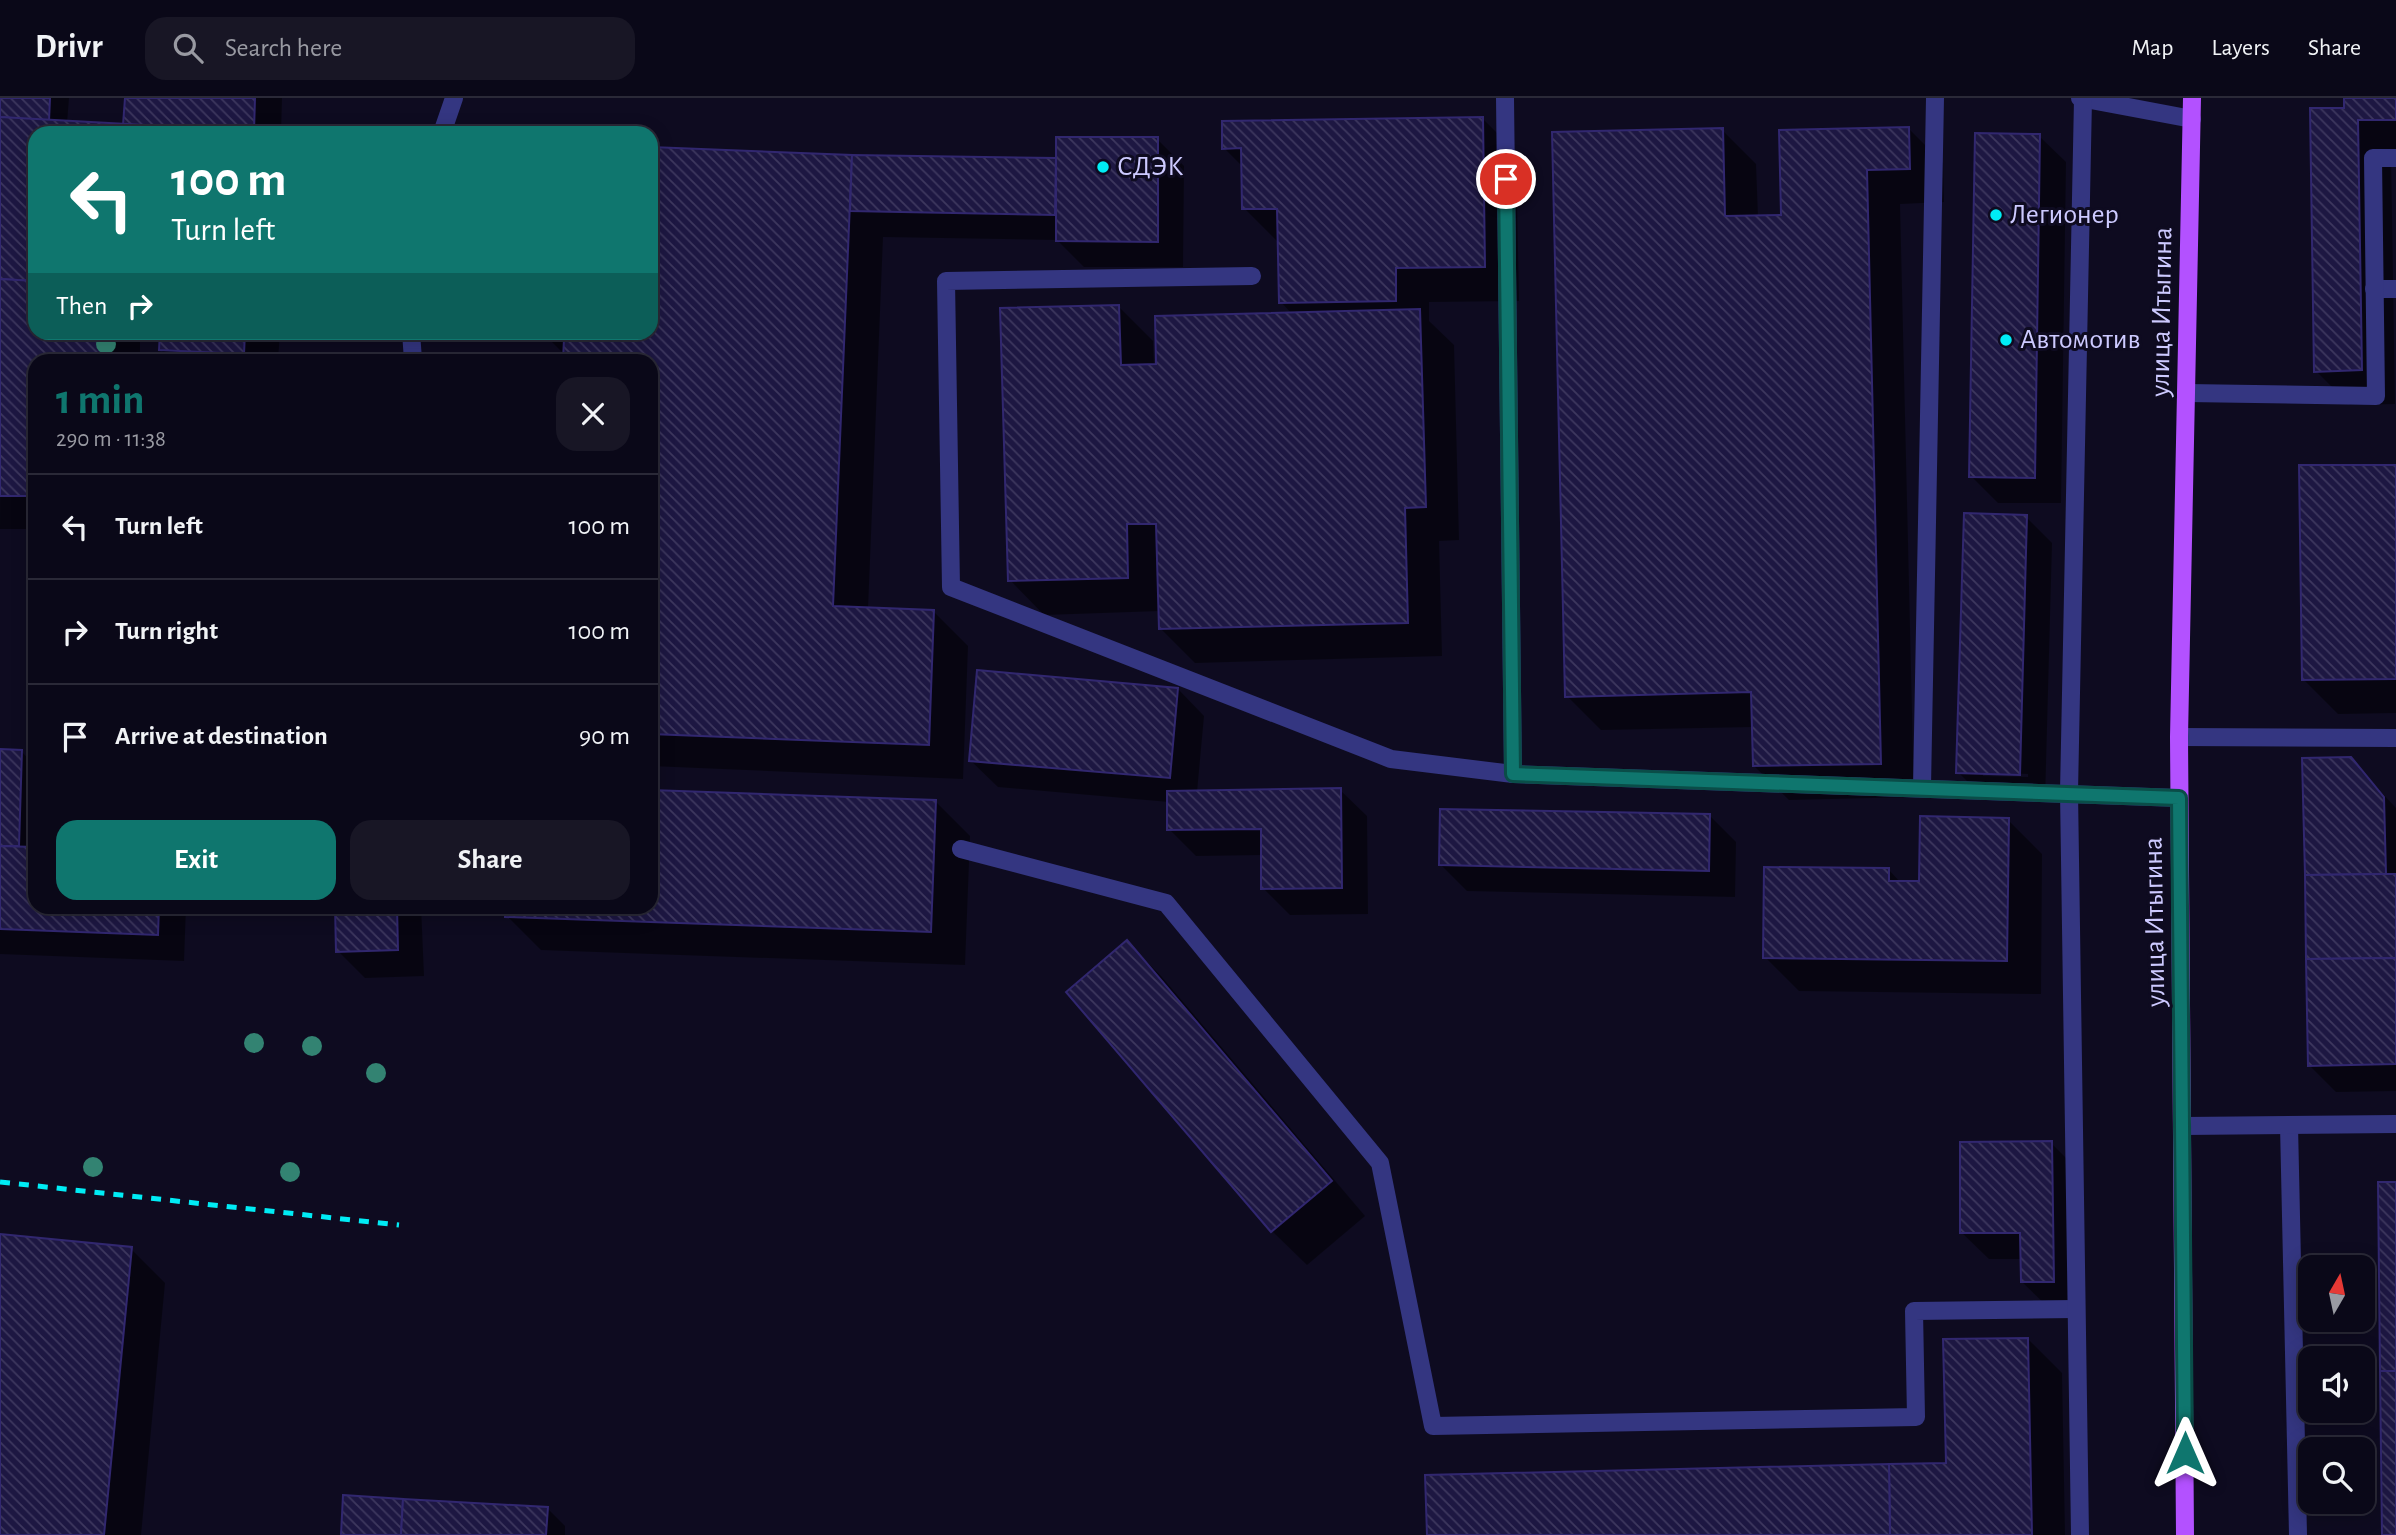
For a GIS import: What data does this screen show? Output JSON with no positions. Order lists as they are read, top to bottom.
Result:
{
  "streets": {
    "main road": ["улица Итыгина"]
  },
  "places": ["СДЭК", "Легионер", "Автомотив"],
  "north": "top",
  "page": {
    "header": "Drivr",
    "search": "Search here",
    "nav": ["Map", "Layers", "Share"],
    "turn": ["100 m", "Turn left"],
    "then": "Then",
    "heading": ["1 min", "290 m · 11:38"],
    "list": [
      {
        "name": "Turn left",
        "value": "100 m"
      },
      {
        "name": "Turn right",
        "value": "100 m"
      },
      {
        "name": "Arrive at destination",
        "value": "90 m"
      }
    ],
    "buttons": ["Exit", "Share"]
  }
}
